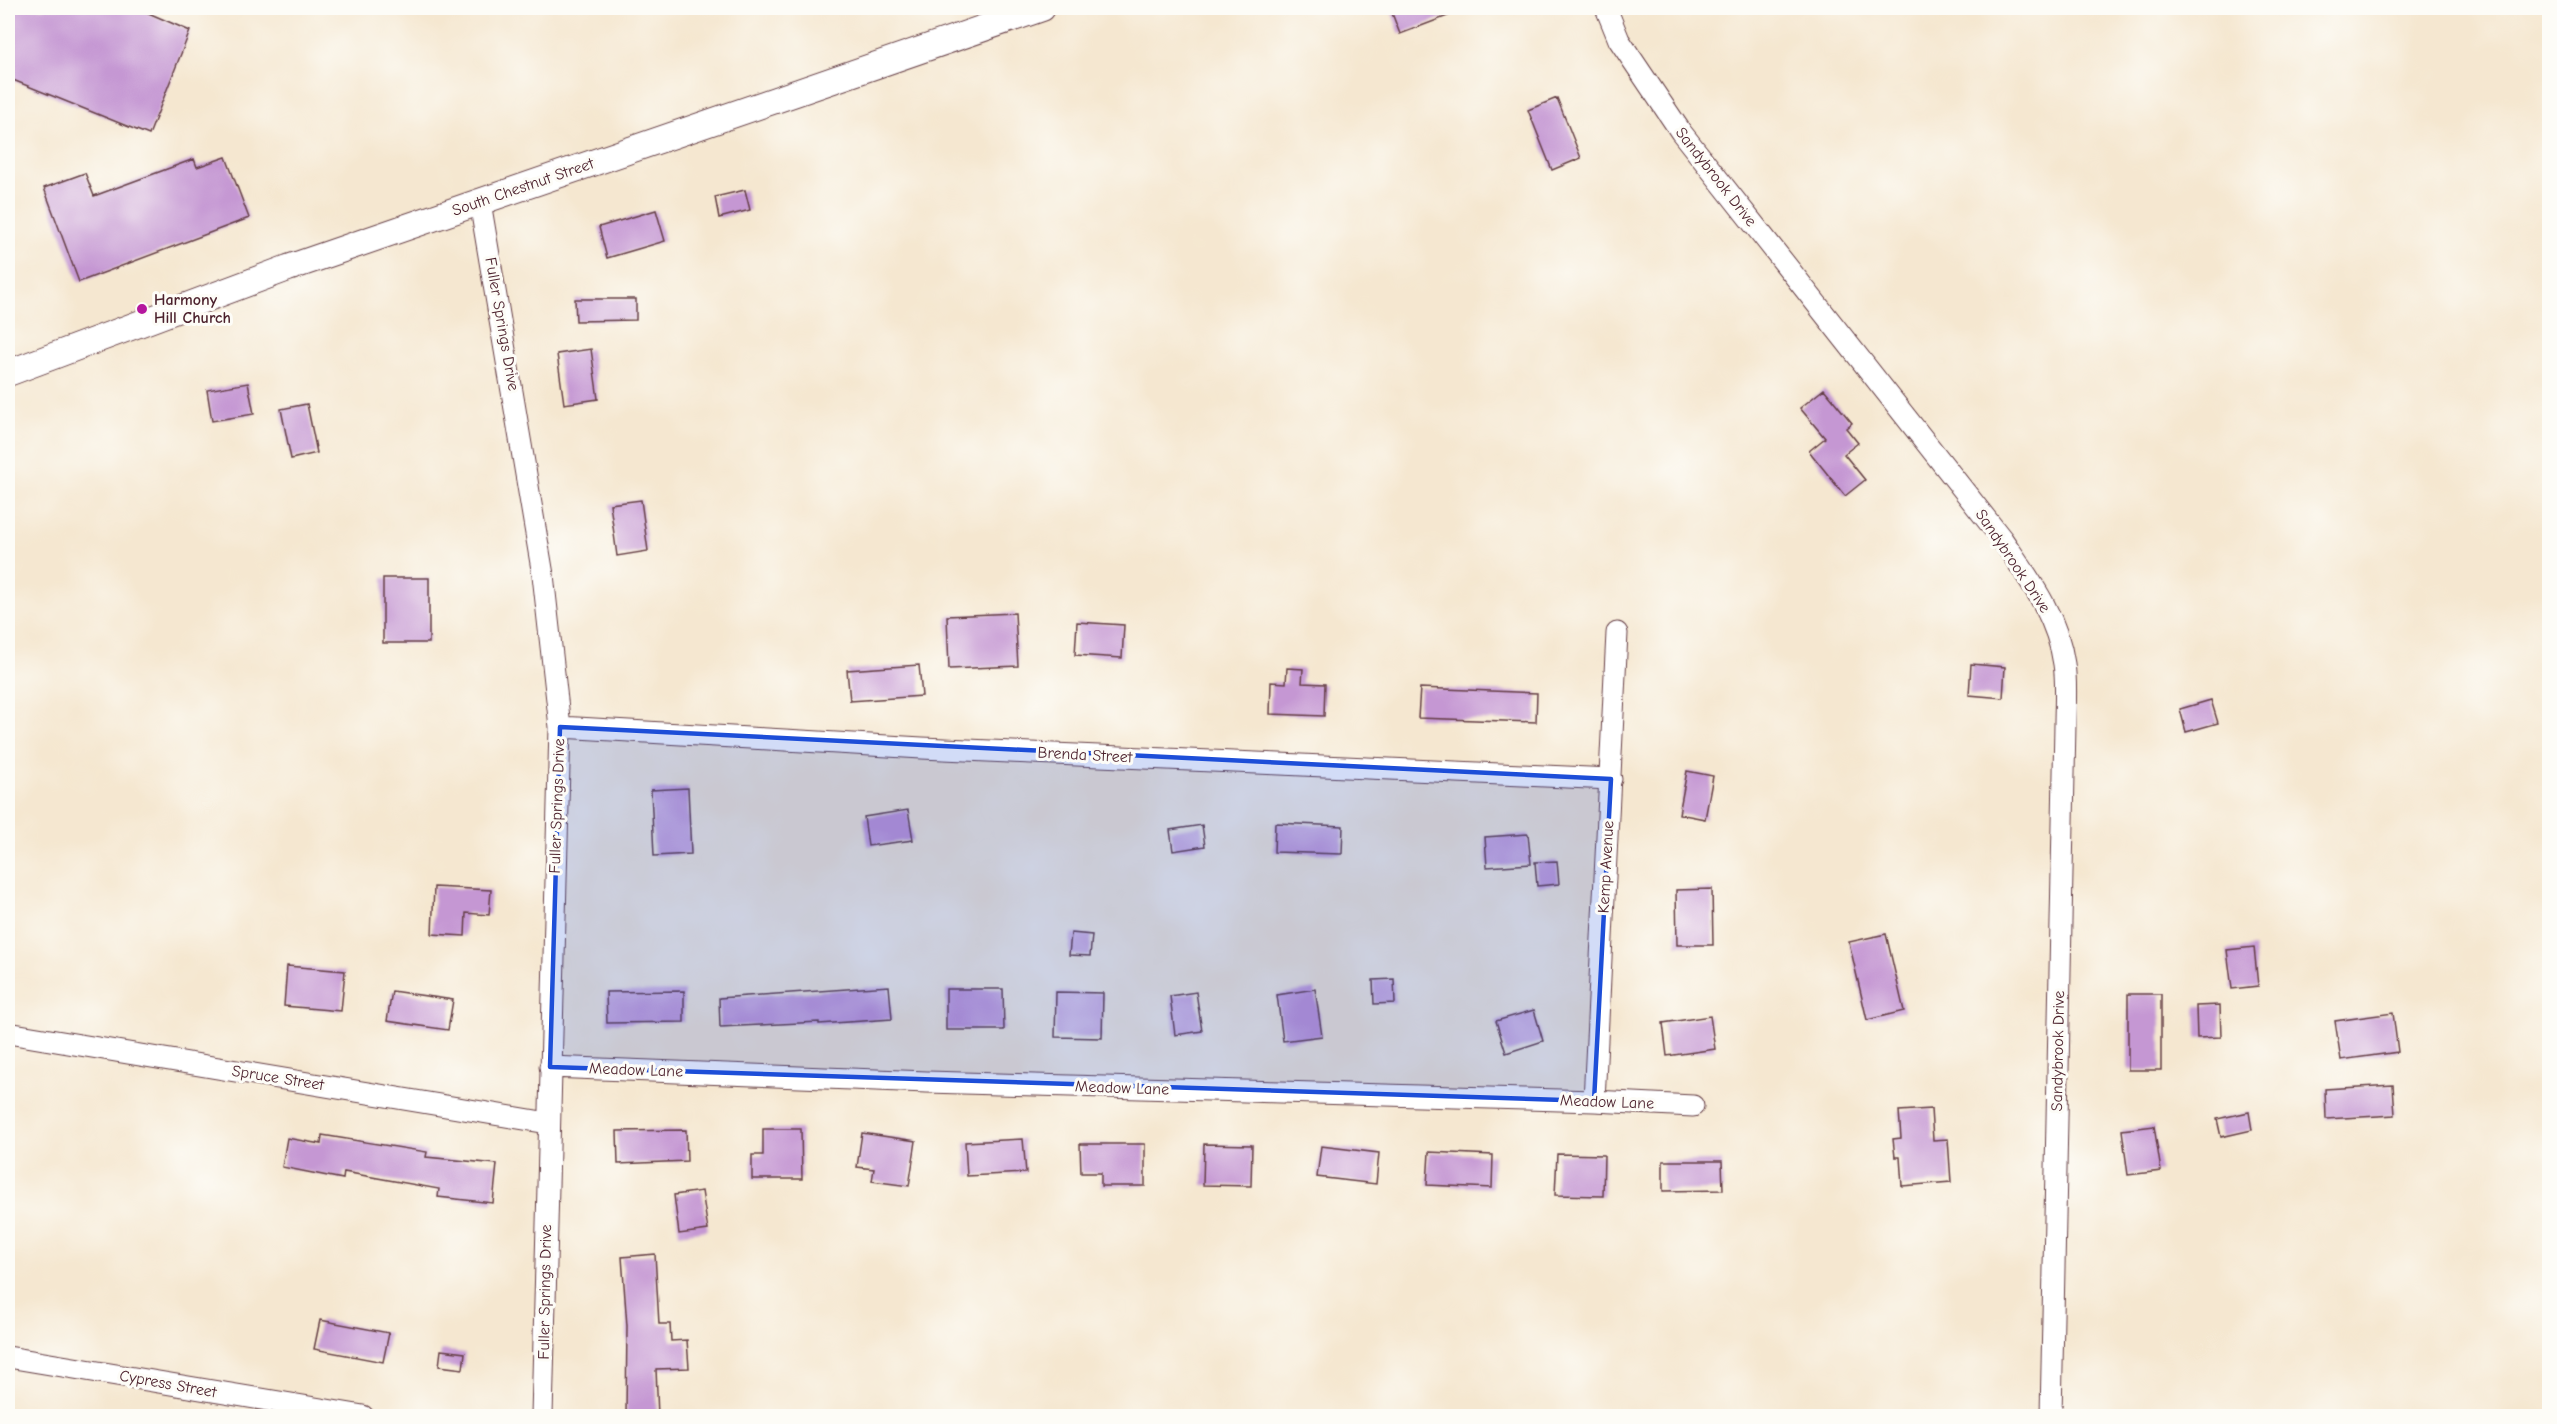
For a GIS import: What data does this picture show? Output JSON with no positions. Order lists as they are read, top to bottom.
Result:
{
  "streets": {
    "main road": ["South Chestnut Street"],
    "street": [
      "Sandybrook Drive",
      "Fuller Springs Drive",
      "Brenda Street",
      "Kemp Avenue",
      "Meadow Lane",
      "Spruce Street",
      "Cypress Street"
    ]
  },
  "crossings": [
    ["South Chestnut Street", "Fuller Springs Drive"],
    ["Fuller Springs Drive", "Brenda Street"],
    ["Fuller Springs Drive", "Meadow Lane"],
    ["Fuller Springs Drive", "Spruce Street"],
    ["Brenda Street", "Kemp Avenue"],
    ["Kemp Avenue", "Meadow Lane"]
  ],
  "places": ["Harmony Hill Church"]
}
